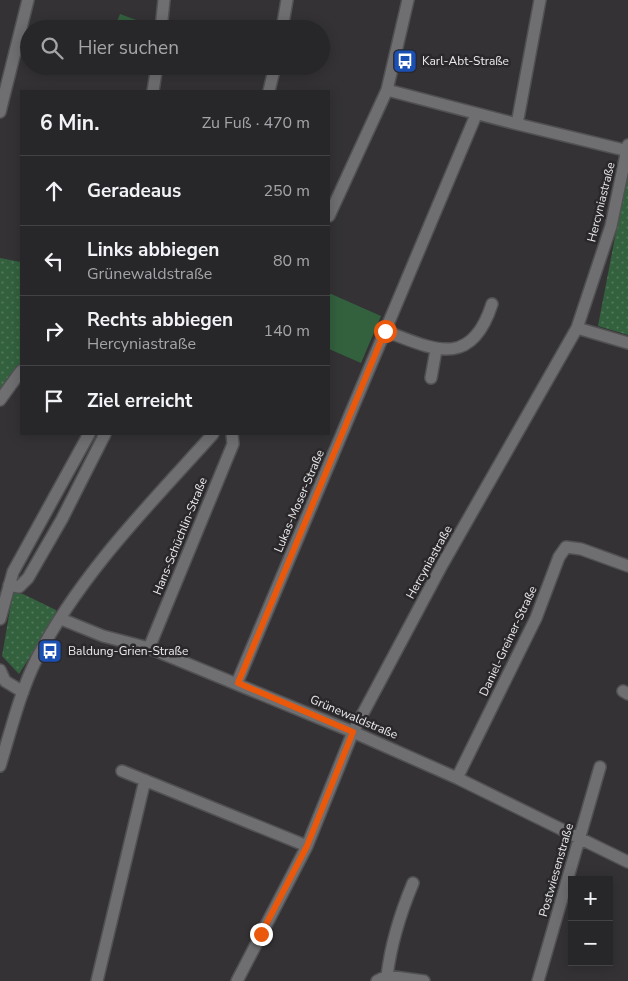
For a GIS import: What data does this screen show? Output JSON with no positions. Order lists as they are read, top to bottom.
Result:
{
  "streets": {
    "street": [
      "Hercyniastraße",
      "Lukas-Moser-Straße",
      "Hans-Schüchlin-Straße",
      "Daniel-Greiner-Straße",
      "Grünewaldstraße",
      "Postwiesenstraße"
    ]
  },
  "crossings": [
    ["Hercyniastraße", "Grünewaldstraße"],
    ["Lukas-Moser-Straße", "Grünewaldstraße"],
    ["Hans-Schüchlin-Straße", "Grünewaldstraße"],
    ["Daniel-Greiner-Straße", "Grünewaldstraße"],
    ["Grünewaldstraße", "Postwiesenstraße"]
  ],
  "places": {
    "bus stop": ["Karl-Abt-Straße", "Baldung-Grien-Straße"]
  },
  "page": {
    "search": "Hier suchen",
    "heading": ["6 Min.", "Zu Fuß · 470 m"],
    "list": [
      ["Geradeaus", "250 m"],
      ["Links abbiegen", "Grünewaldstraße", "80 m"],
      ["Rechts abbiegen", "Hercyniastraße", "140 m"],
      "Ziel erreicht"
    ],
    "map_buttons": ["+", "−"]
  }
}
